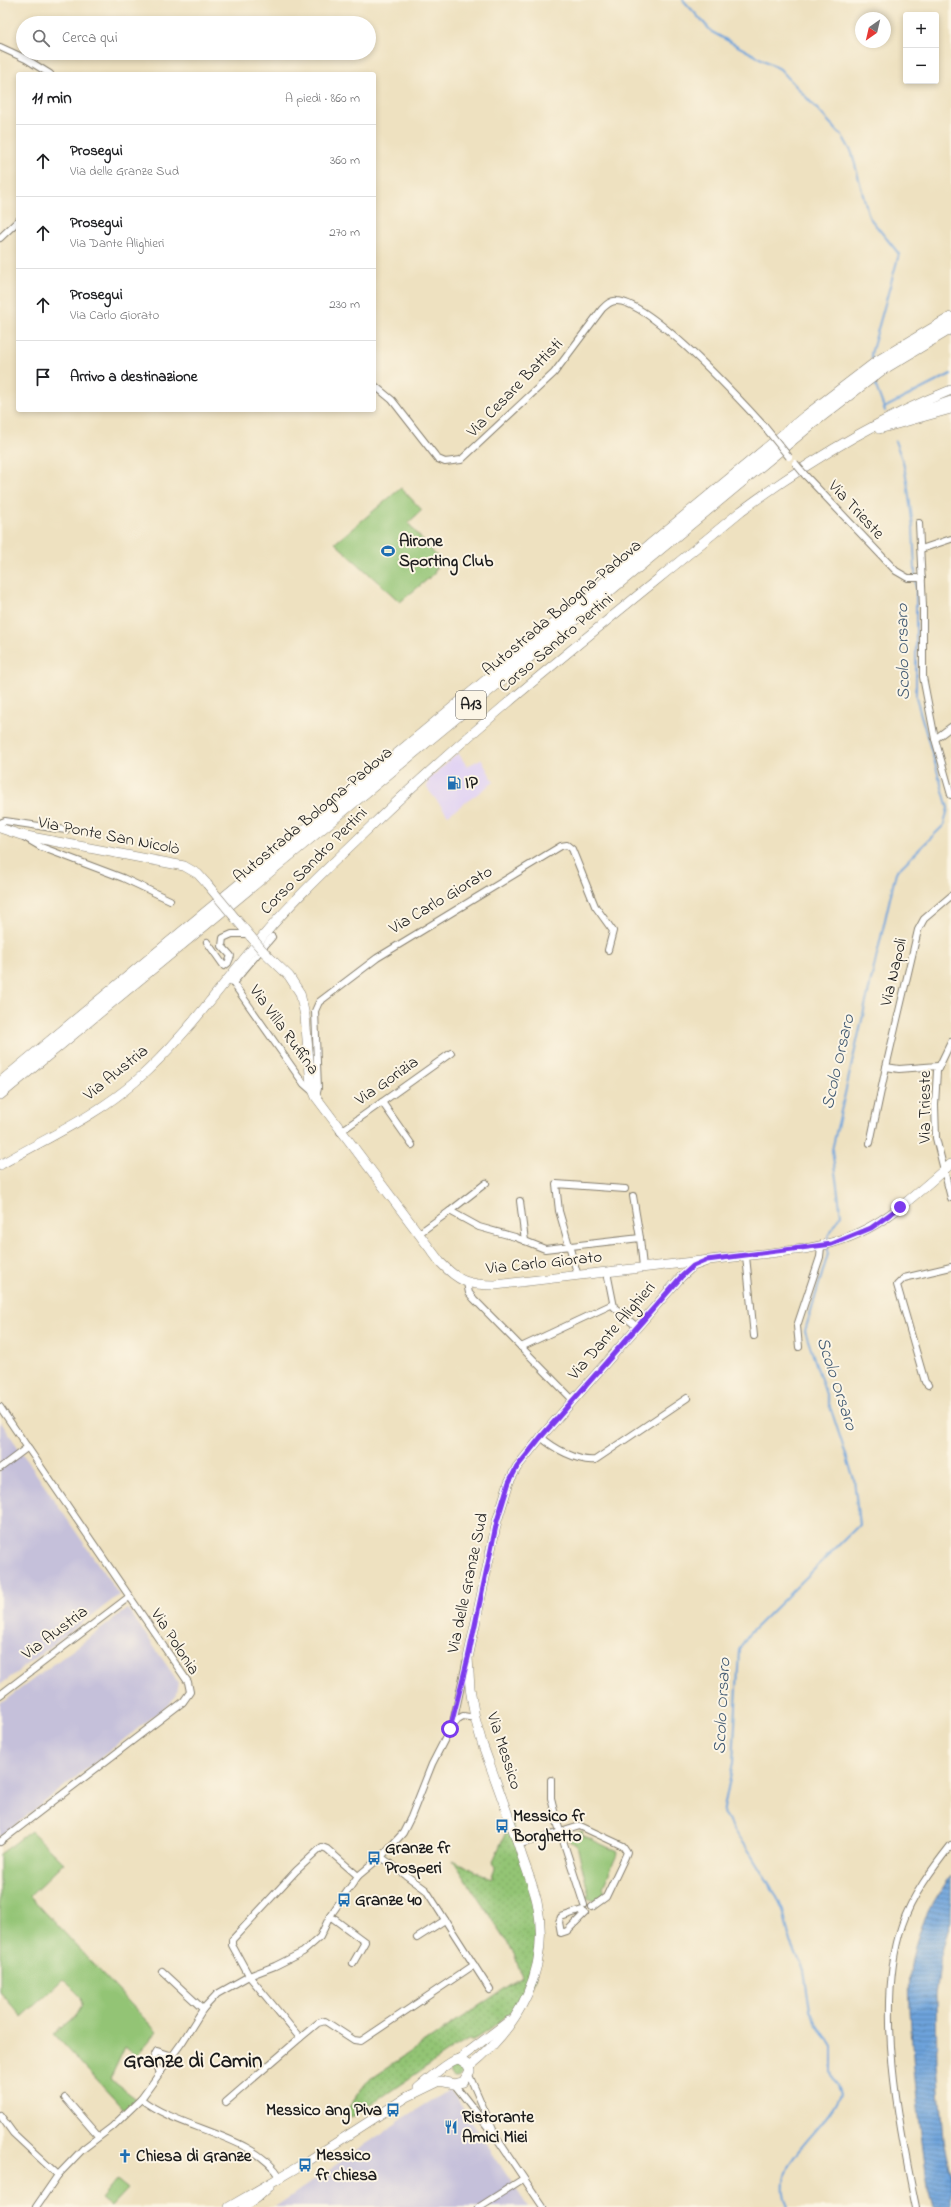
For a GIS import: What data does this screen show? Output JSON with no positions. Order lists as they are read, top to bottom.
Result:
{
  "streets": {
    "highway": ["Autostrada Bologna-Padova", "A13"],
    "street": [
      "Via Cesare Battisti",
      "Via Trieste",
      "Corso Sandro Pertini",
      "Via Ponte San Nicolò",
      "Via Carlo Giorato",
      "Via Napoli",
      "Via Villa Ruffina",
      "Via Austria",
      "Via Gorizia",
      "Via Dante Alighieri",
      "Via delle Granze Sud",
      "Via Polonia",
      "Via Messico"
    ]
  },
  "crossings": [
    ["Via Cesare Battisti", "Via Trieste"],
    ["Via Trieste", "Via Carlo Giorato"],
    ["Corso Sandro Pertini", "Via Villa Ruffina"],
    ["Corso Sandro Pertini", "Via Austria"],
    ["Via Ponte San Nicolò", "Via Carlo Giorato"],
    ["Via Carlo Giorato", "Via Villa Ruffina"],
    ["Via Carlo Giorato", "Via Gorizia"],
    ["Via Carlo Giorato", "Via Dante Alighieri"],
    ["Via Villa Ruffina", "Via Austria"],
    ["Via Austria", "Via Polonia"],
    ["Via Dante Alighieri", "Via delle Granze Sud"],
    ["Via delle Granze Sud", "Via Messico"]
  ],
  "districts": ["Granze di Camin"],
  "water": ["Scolo Orsaro"],
  "places": {
    "sports": ["Airone Sporting Club"],
    "fuel station": ["IP"],
    "bus stop": [
      "Messico fr Borghetto",
      "Granze fr Prosperi",
      "Granze 40",
      "Messico ang Piva",
      "Messico fr chiesa"
    ],
    "restaurant": ["Ristorante Amici Miei"],
    "church": ["Chiesa di Granze"]
  },
  "north": "bottom left",
  "page": {
    "map_buttons": ["+", "−"],
    "search": "Cerca qui",
    "heading": ["11 min", "A piedi · 860 m"],
    "list": [
      ["Prosegui", "Via delle Granze Sud", "360 m"],
      ["Prosegui", "Via Dante Alighieri", "270 m"],
      ["Prosegui", "Via Carlo Giorato", "230 m"],
      "Arrivo a destinazione"
    ]
  }
}
